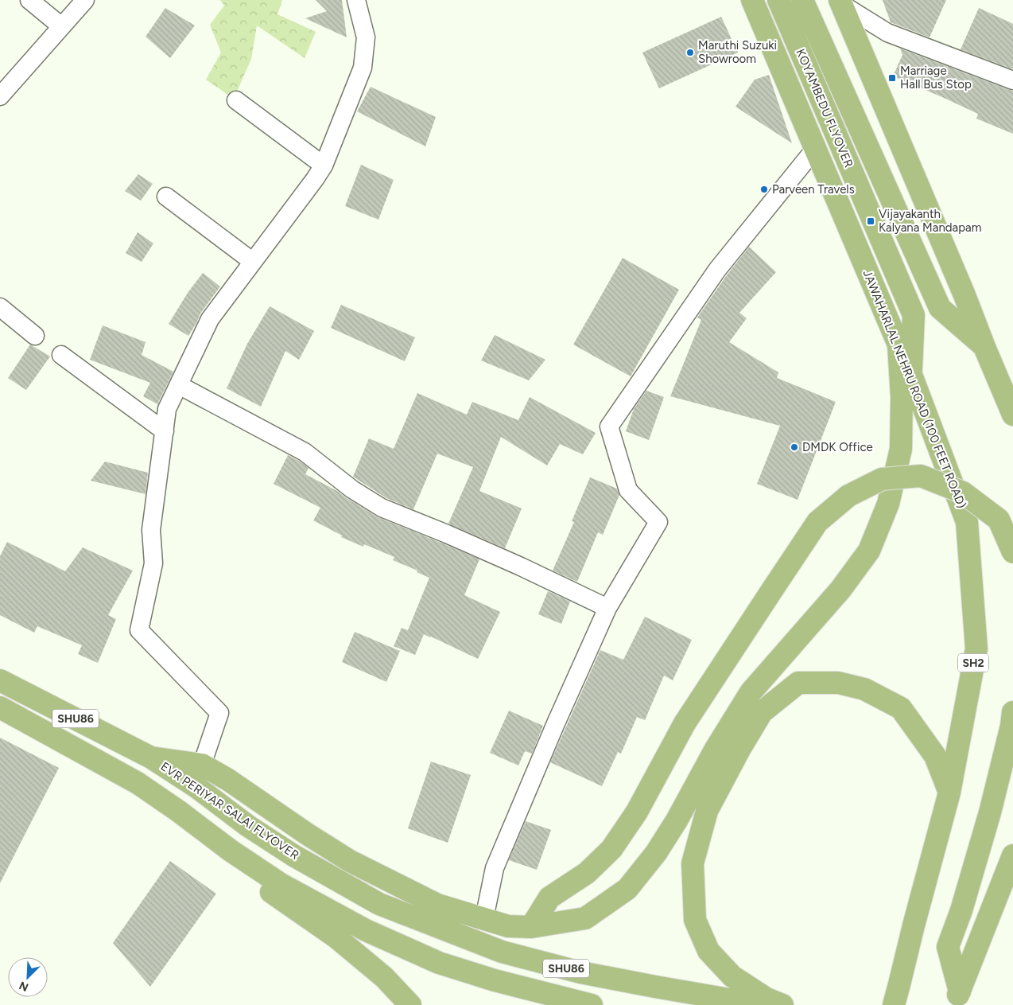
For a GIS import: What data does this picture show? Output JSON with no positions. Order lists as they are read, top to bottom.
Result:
{
  "streets": {
    "main road": [
      "KOYAMBEDU FLYOVER",
      "JAWAHARLAL NEHRU ROAD (100 FEET ROAD)",
      "SH2",
      "SHU86",
      "EVR PERIYAR SALAI FLYOVER"
    ]
  },
  "crossings": [
    ["KOYAMBEDU FLYOVER", "JAWAHARLAL NEHRU ROAD (100 FEET ROAD)"],
    ["SHU86", "EVR PERIYAR SALAI FLYOVER"]
  ],
  "places": {
    "other": ["Maruthi Suzuki Showroom", "Parveen Travels", "DMDK Office"],
    "transit": ["Marriage Hall Bus Stop", "Vijayakanth Kalyana Mandapam"]
  },
  "north": "bottom left"
}
